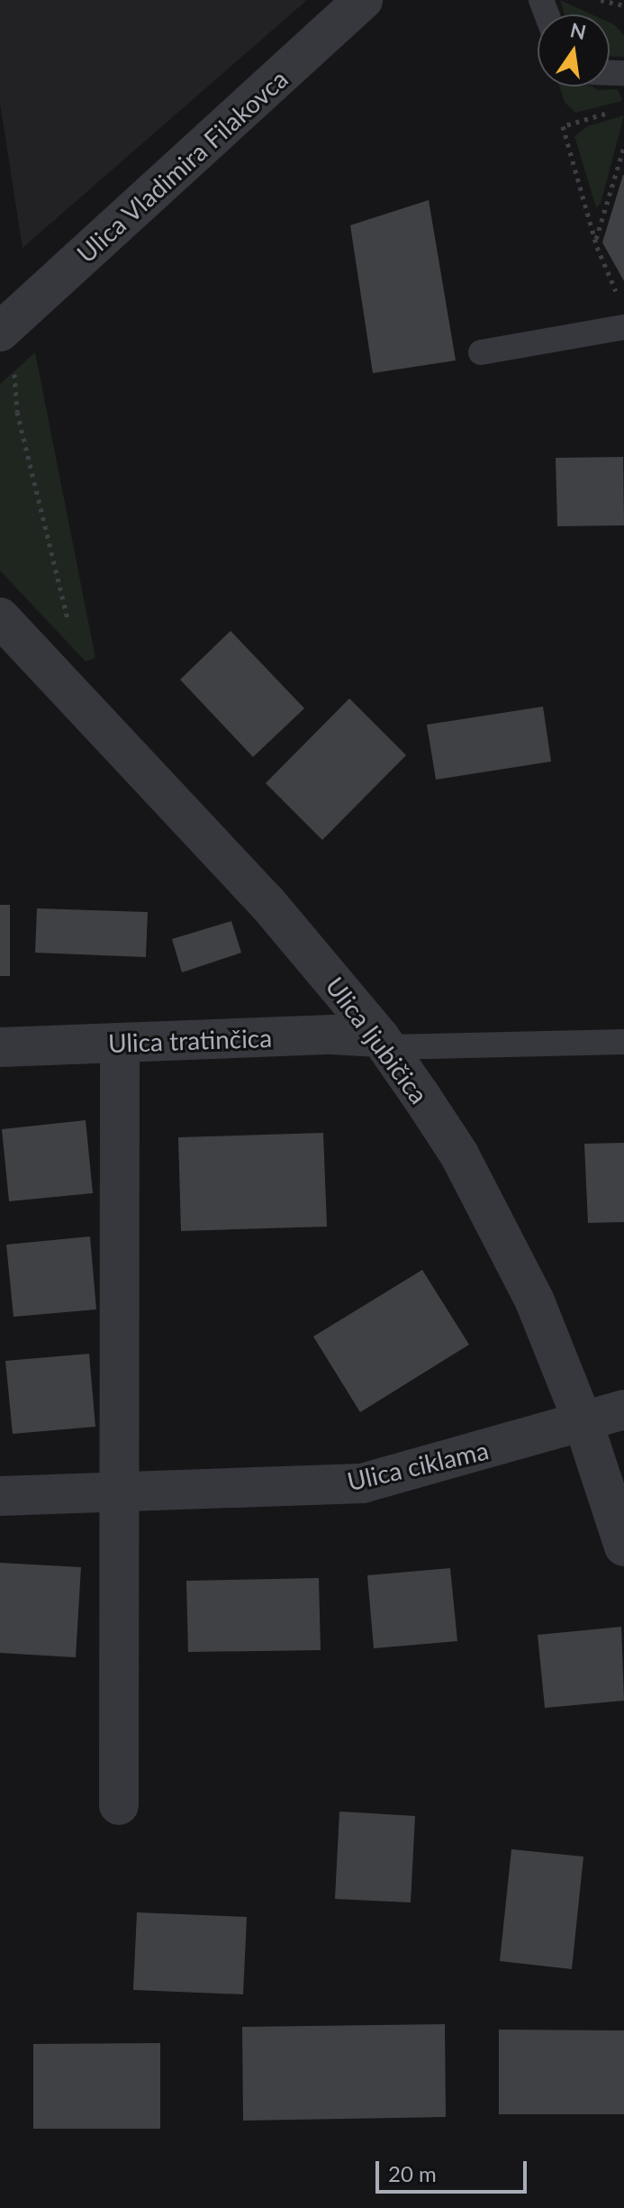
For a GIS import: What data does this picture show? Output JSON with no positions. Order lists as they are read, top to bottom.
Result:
{
  "streets": {
    "street": [
      "Ulica Vladimira Filakovca",
      "Ulica tratinčica",
      "Ulica ljubičica",
      "Ulica ciklama"
    ]
  },
  "crossings": [
    ["Ulica tratinčica", "Ulica ljubičica"],
    ["Ulica ljubičica", "Ulica ciklama"]
  ],
  "scale_bar": "20 m",
  "north": "top"
}
